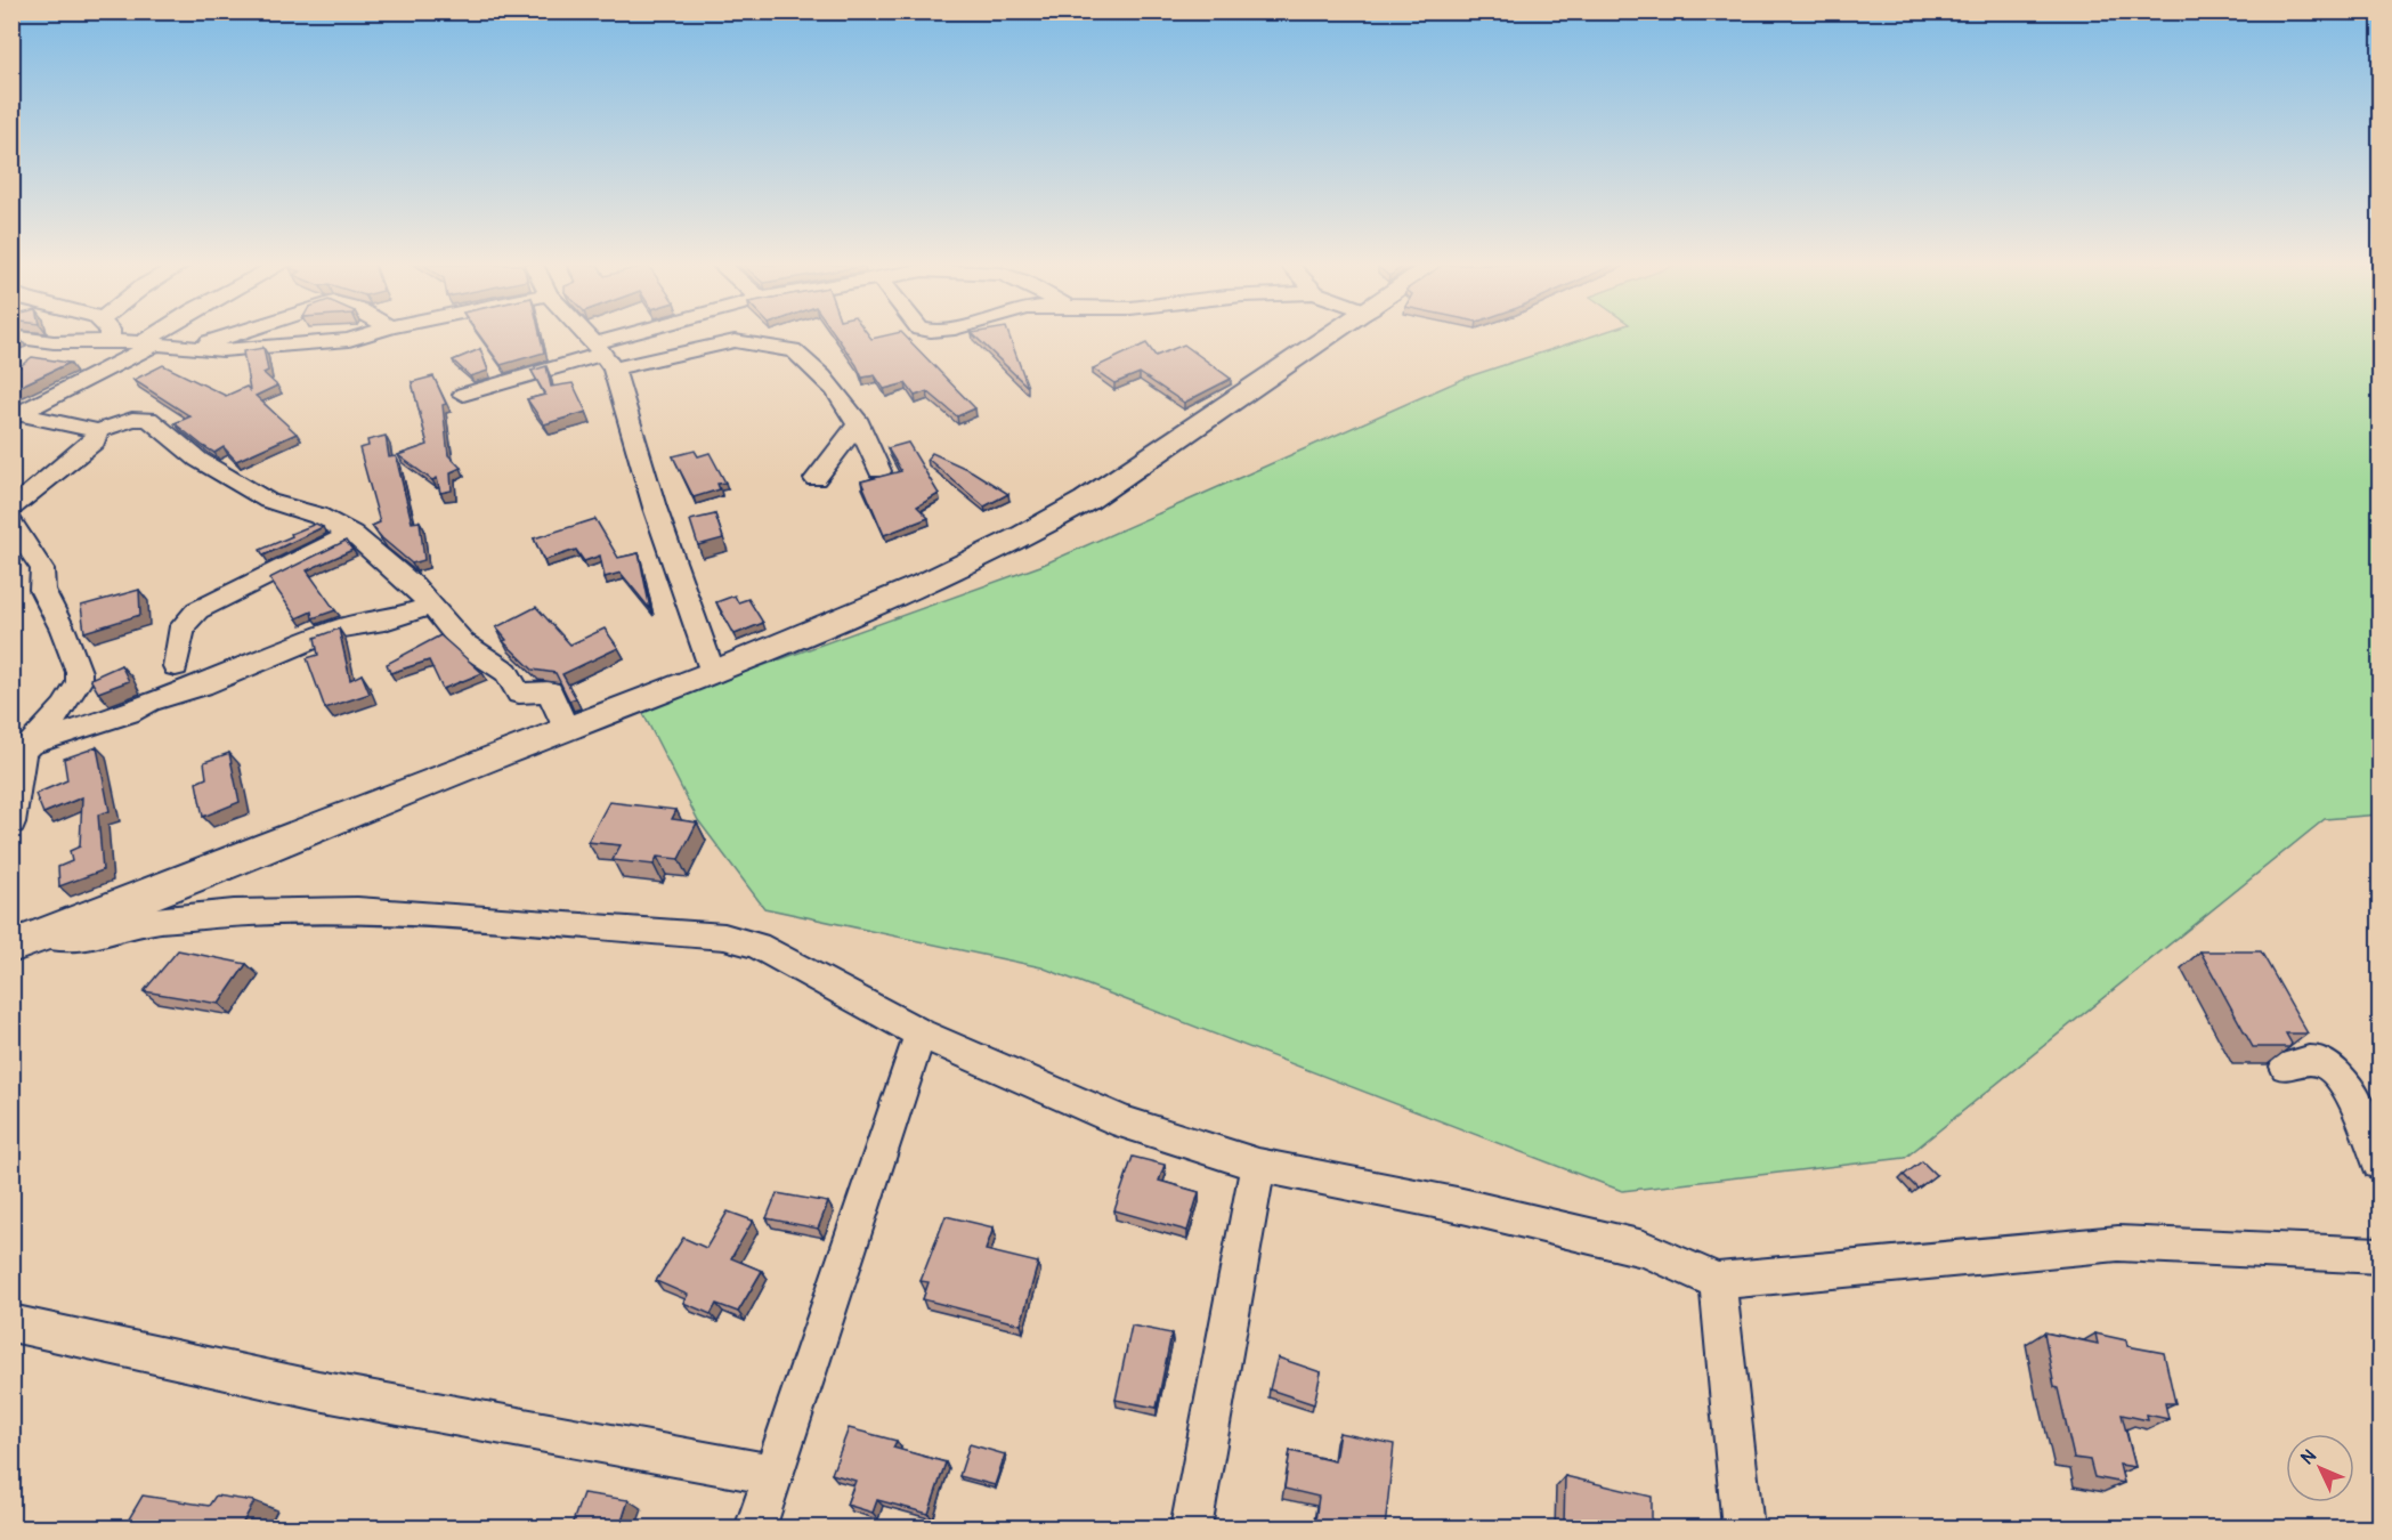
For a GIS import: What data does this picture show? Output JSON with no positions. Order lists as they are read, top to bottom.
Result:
{
  "north": "top left"
}
